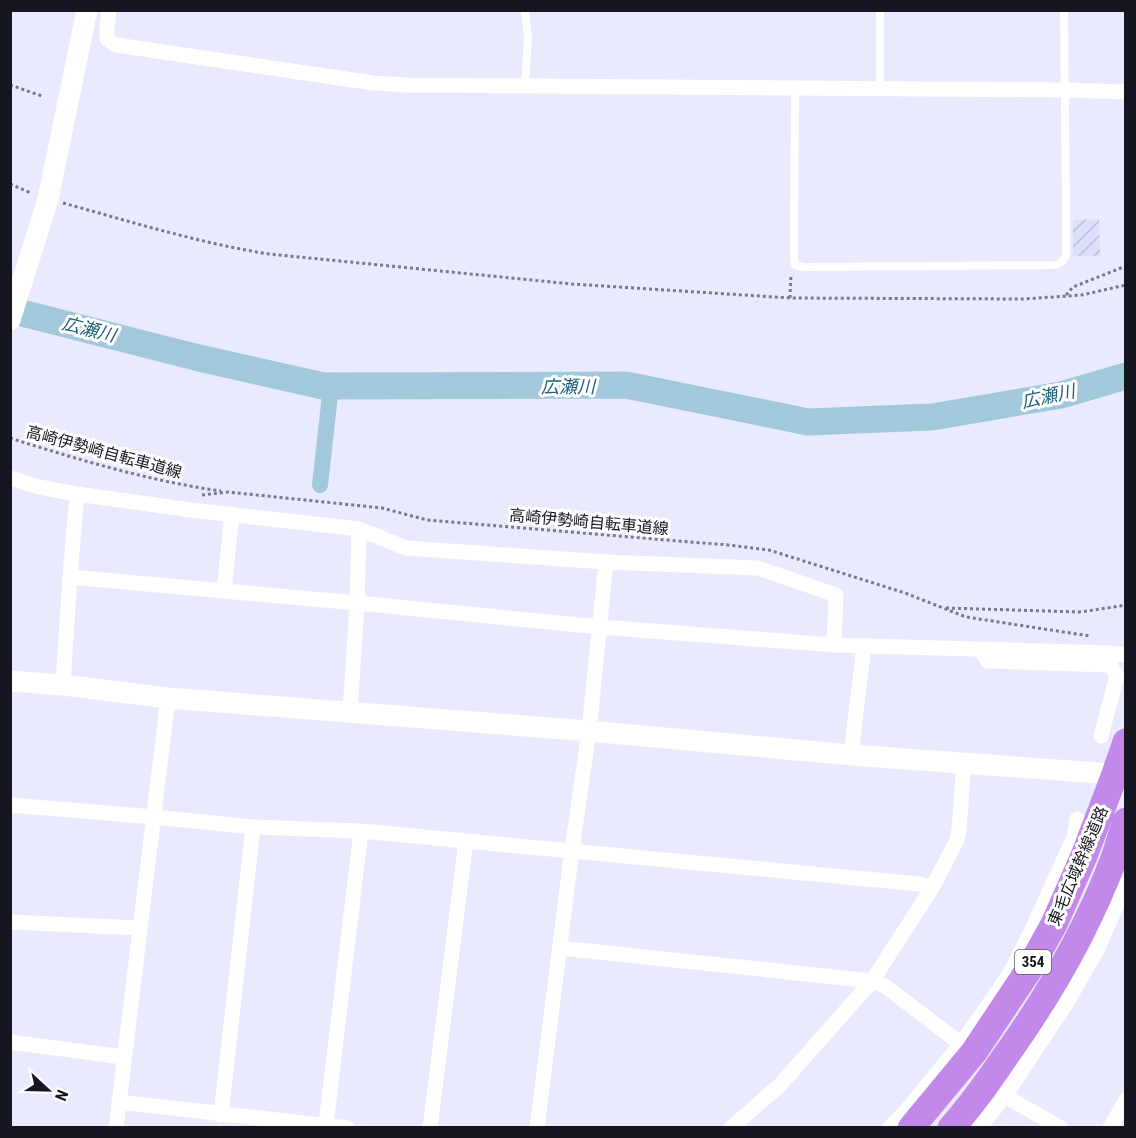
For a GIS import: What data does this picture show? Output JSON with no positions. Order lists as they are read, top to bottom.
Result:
{
  "streets": {
    "highway": ["東毛広域幹線道路", "354"],
    "path": ["高崎伊勢崎自転車道線"]
  },
  "water": ["広瀬川"],
  "north": "right"
}
